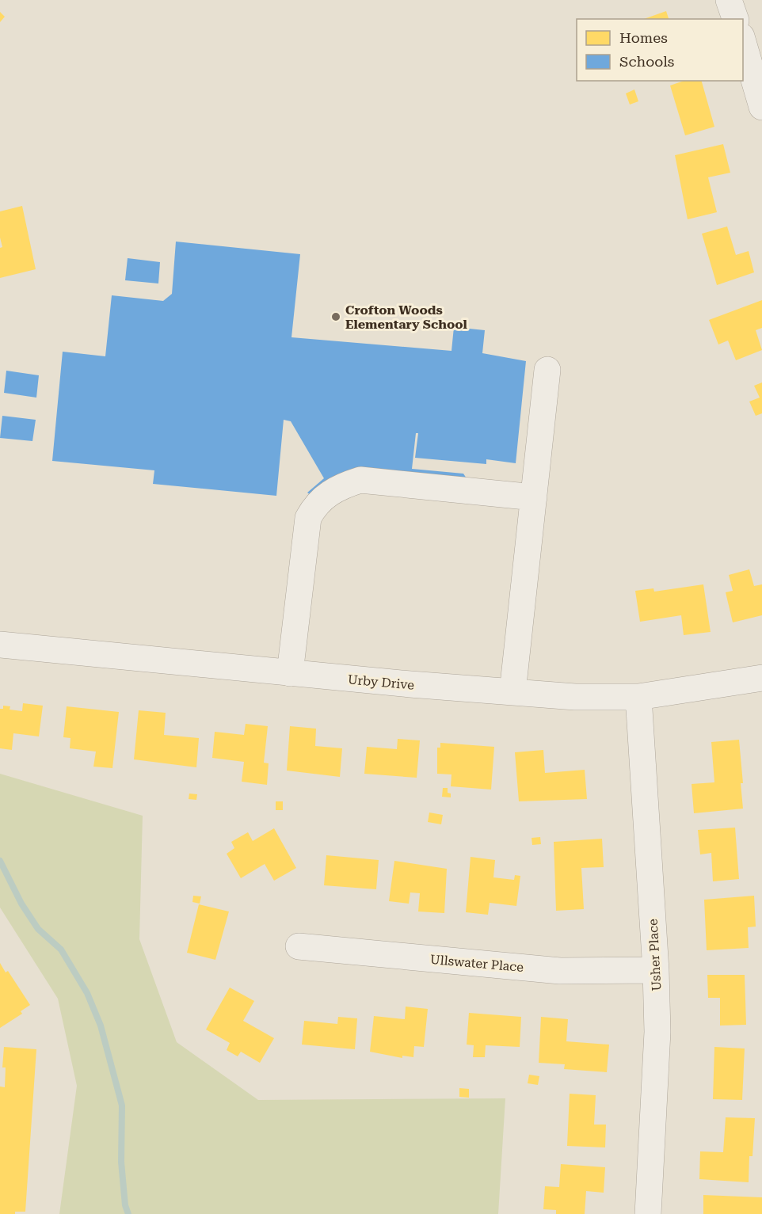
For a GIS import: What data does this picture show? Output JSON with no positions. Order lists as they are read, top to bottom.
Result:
{
  "streets": {
    "street": ["Urby Drive", "Usher Place", "Ullswater Place"]
  },
  "crossings": [
    ["Urby Drive", "Usher Place"],
    ["Usher Place", "Ullswater Place"]
  ],
  "places": ["Crofton Woods Elementary School"],
  "legend": ["Homes", "Schools"]
}
